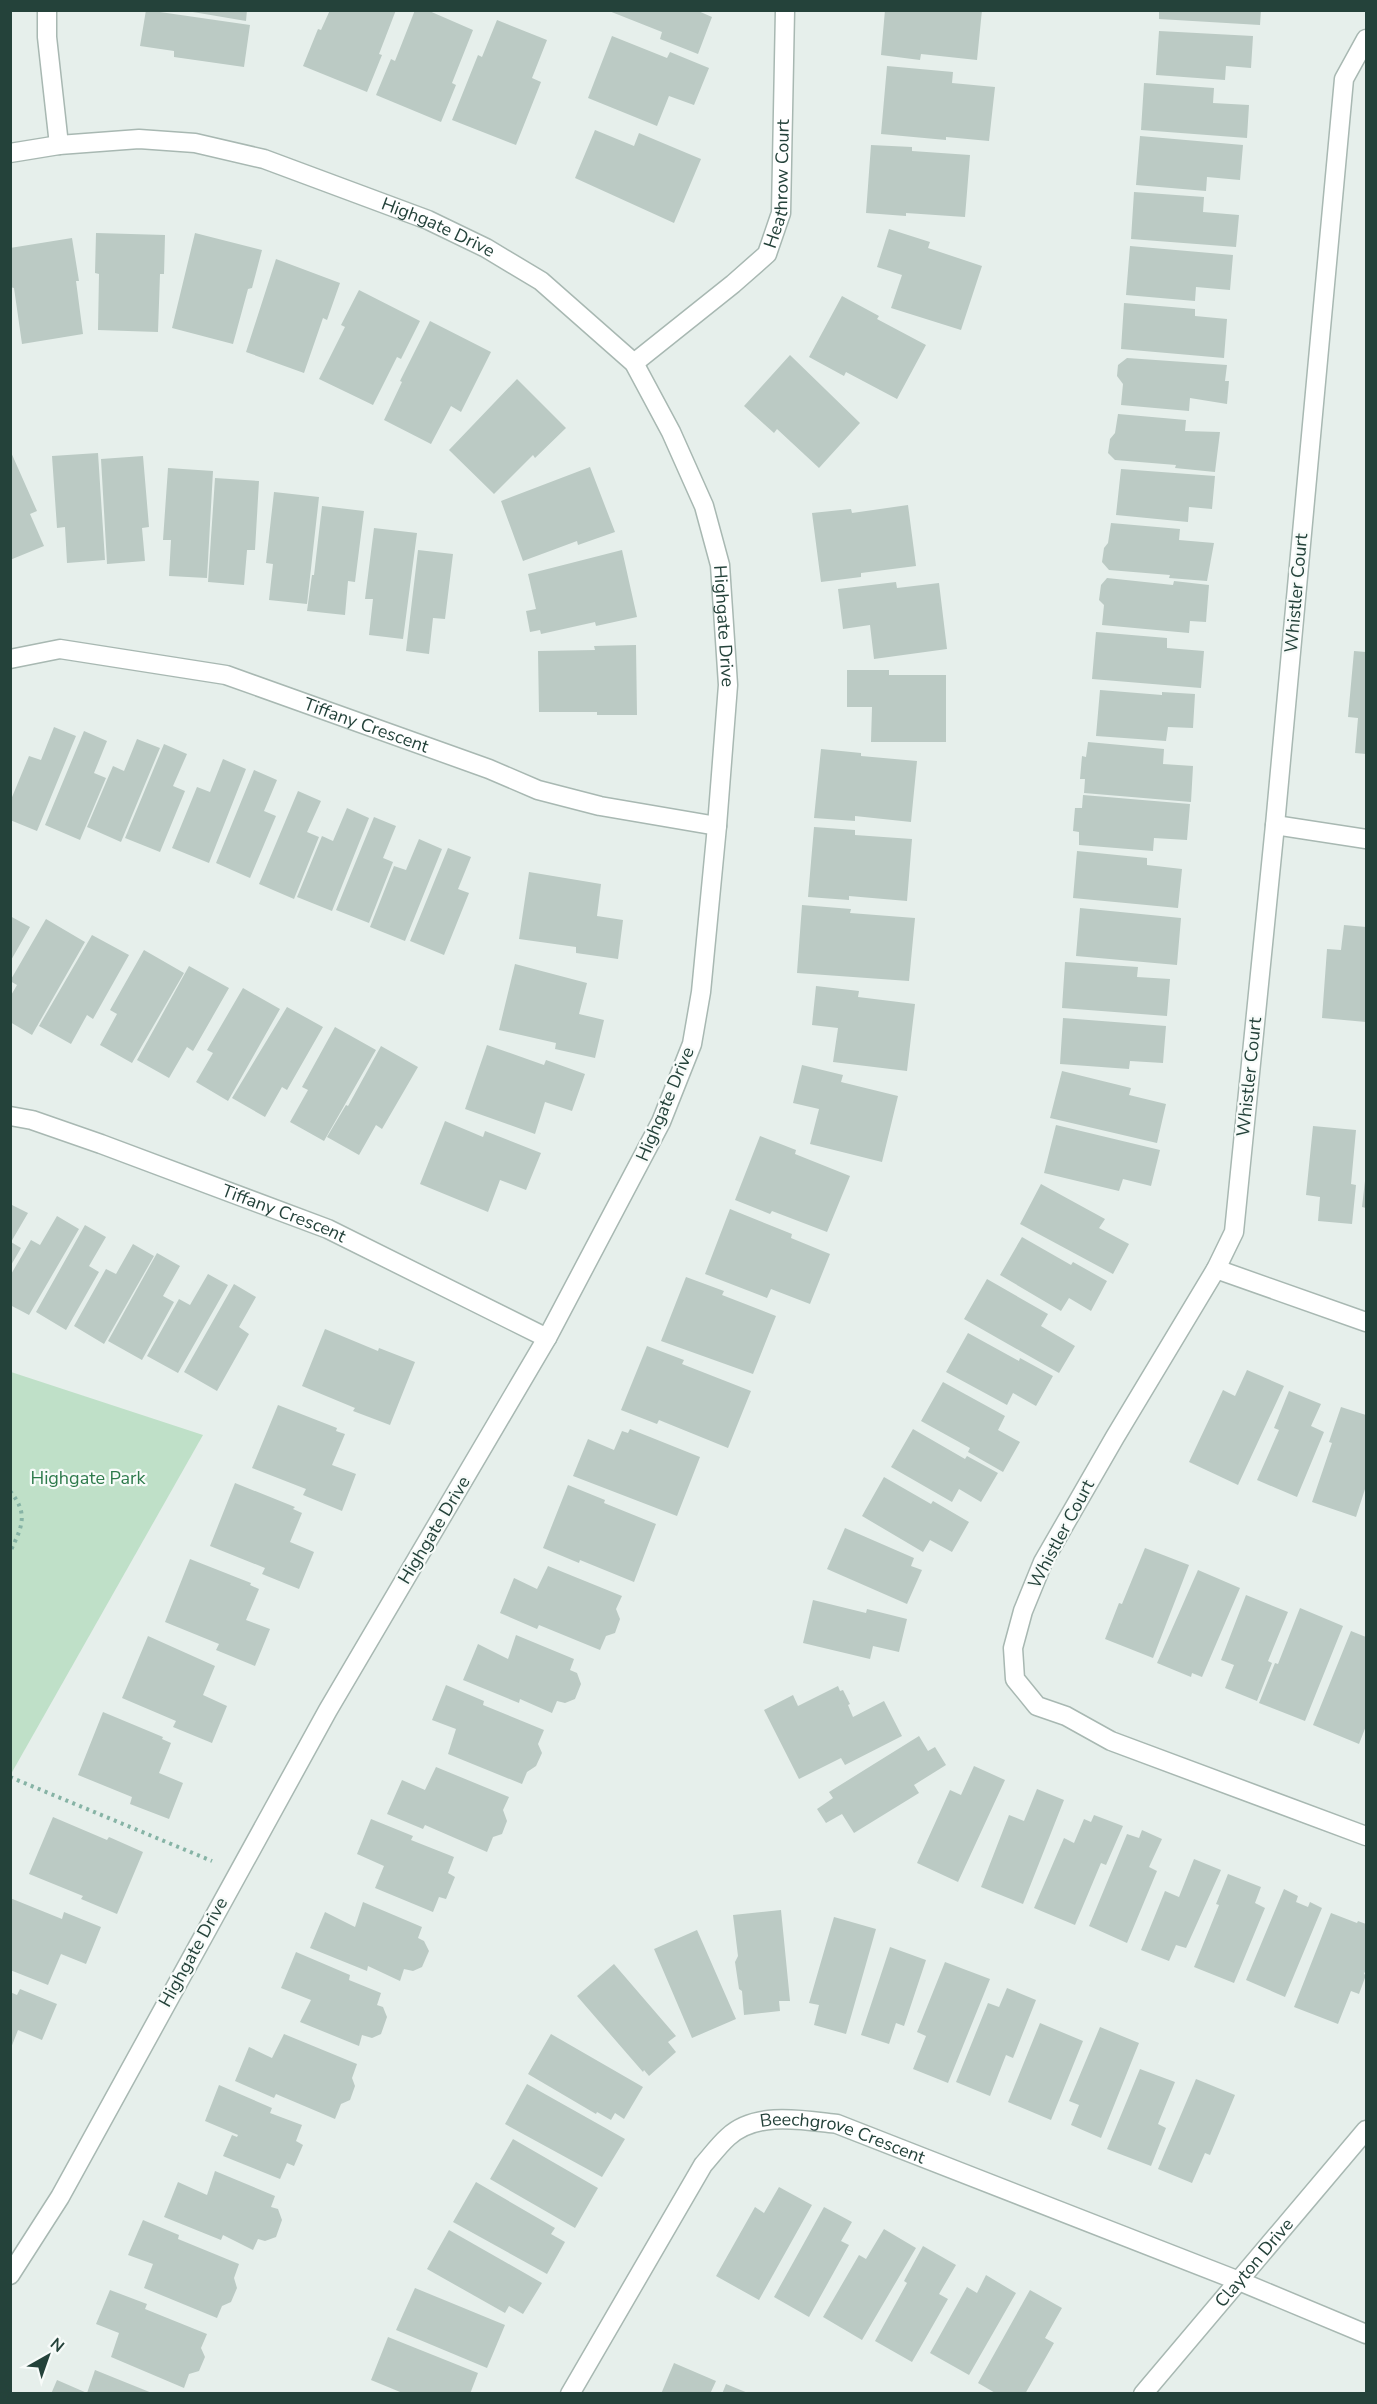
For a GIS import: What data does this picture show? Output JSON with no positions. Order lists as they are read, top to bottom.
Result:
{
  "streets": {
    "street": [
      "Heathrow Court",
      "Highgate Drive",
      "Whistler Court",
      "Tiffany Crescent",
      "Beechgrove Crescent",
      "Clayton Drive"
    ]
  },
  "crossings": [
    ["Heathrow Court", "Highgate Drive"],
    ["Highgate Drive", "Tiffany Crescent"],
    ["Beechgrove Crescent", "Clayton Drive"]
  ],
  "parks": ["Highgate Park"],
  "north": "top right"
}
